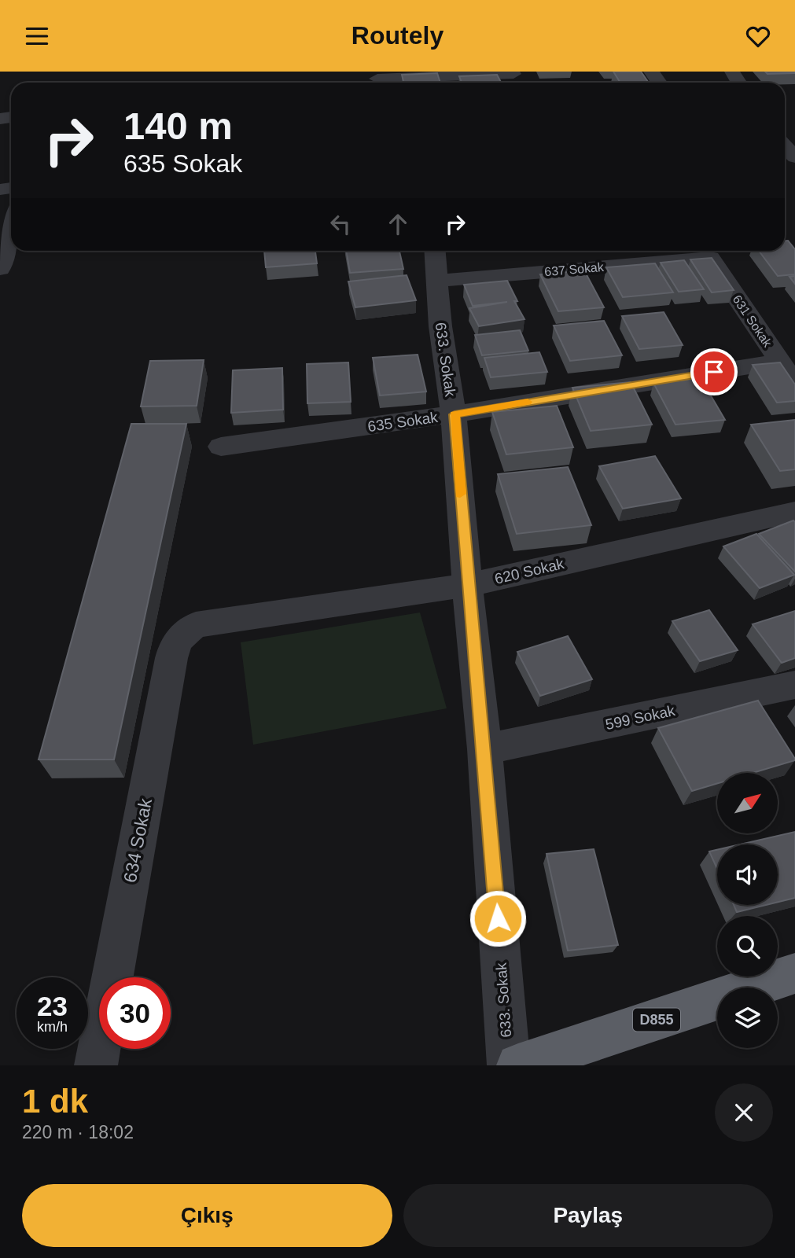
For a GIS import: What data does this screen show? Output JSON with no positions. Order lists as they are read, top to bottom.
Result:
{
  "streets": {
    "highway": ["D855"],
    "street": [
      "637 Sokak",
      "631 Sokak",
      "633. Sokak",
      "635 Sokak",
      "620 Sokak",
      "599 Sokak",
      "634 Sokak"
    ]
  },
  "crossings": [
    ["637 Sokak", "631 Sokak"],
    ["637 Sokak", "633. Sokak"],
    ["631 Sokak", "635 Sokak"],
    ["633. Sokak", "635 Sokak"],
    ["633. Sokak", "620 Sokak"],
    ["633. Sokak", "599 Sokak"],
    ["620 Sokak", "634 Sokak"]
  ],
  "north": "top right",
  "page": {
    "header": "Routely",
    "turn": ["140 m", "635 Sokak"],
    "speed": "23 km/h",
    "limit": "30",
    "heading": ["1 dk", "220 m · 18:02"],
    "buttons": ["Çıkış", "Paylaş"]
  }
}
